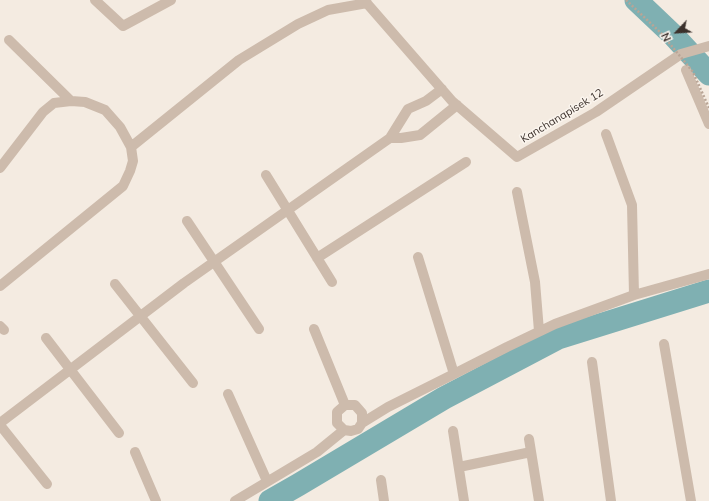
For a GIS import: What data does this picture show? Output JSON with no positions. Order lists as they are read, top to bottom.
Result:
{
  "streets": {
    "street": ["Kanchanapisek 12"]
  },
  "north": "bottom left"
}
